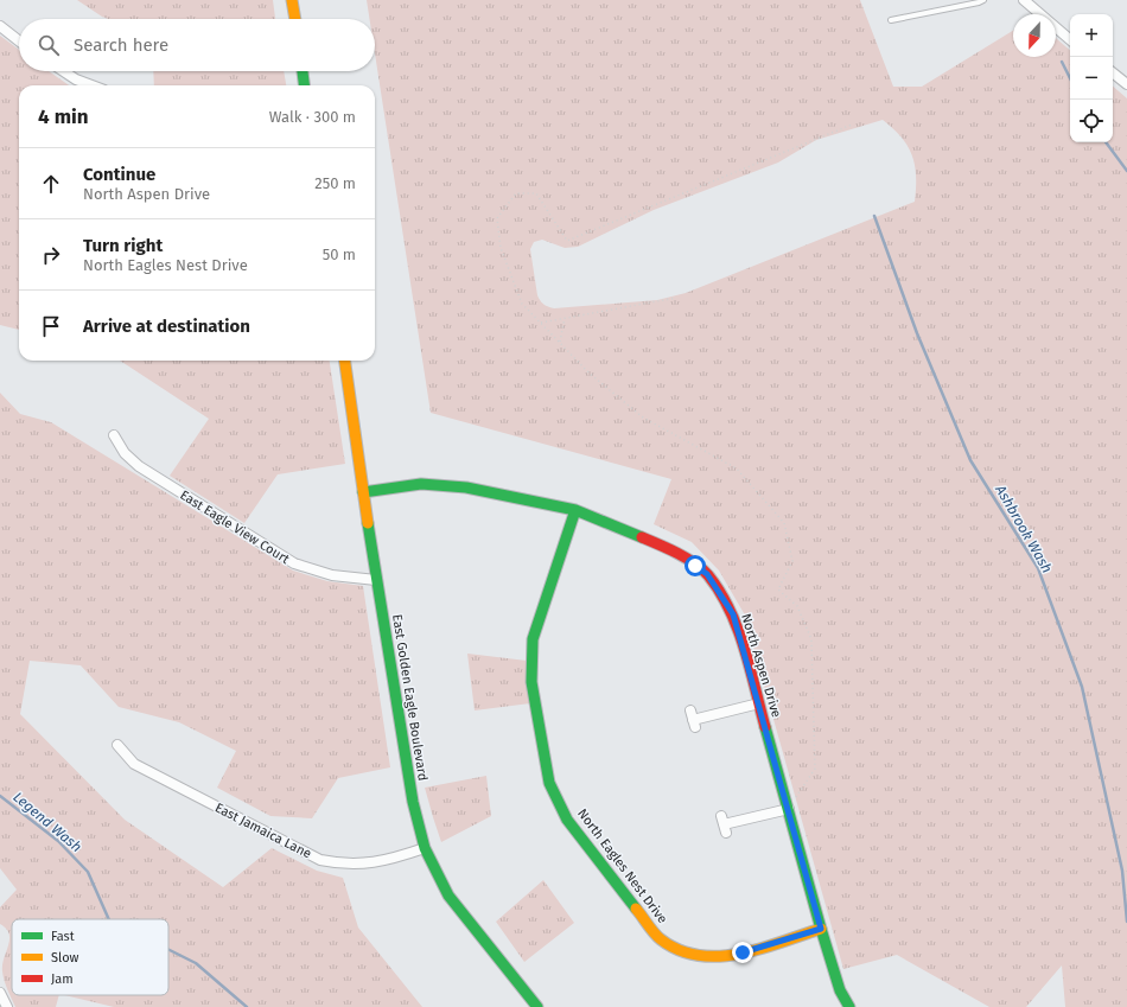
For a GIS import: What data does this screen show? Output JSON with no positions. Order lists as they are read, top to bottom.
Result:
{
  "streets": {
    "street": [
      "East Eagle View Court",
      "North Aspen Drive",
      "East Golden Eagle Boulevard",
      "East Jamaica Lane",
      "North Eagles Nest Drive"
    ]
  },
  "crossings": [
    ["East Eagle View Court", "East Golden Eagle Boulevard"],
    ["North Aspen Drive", "East Golden Eagle Boulevard"],
    ["North Aspen Drive", "North Eagles Nest Drive"],
    ["East Golden Eagle Boulevard", "East Jamaica Lane"]
  ],
  "water": ["Ashbrook Wash", "Legend Wash"],
  "legend": ["Fast", "Slow", "Jam"],
  "north": "bottom",
  "page": {
    "map_buttons": ["+", "−"],
    "search": "Search here",
    "heading": ["4 min", "Walk · 300 m"],
    "list": [
      ["Continue", "North Aspen Drive", "250 m"],
      ["Turn right", "North Eagles Nest Drive", "50 m"],
      "Arrive at destination"
    ]
  }
}
